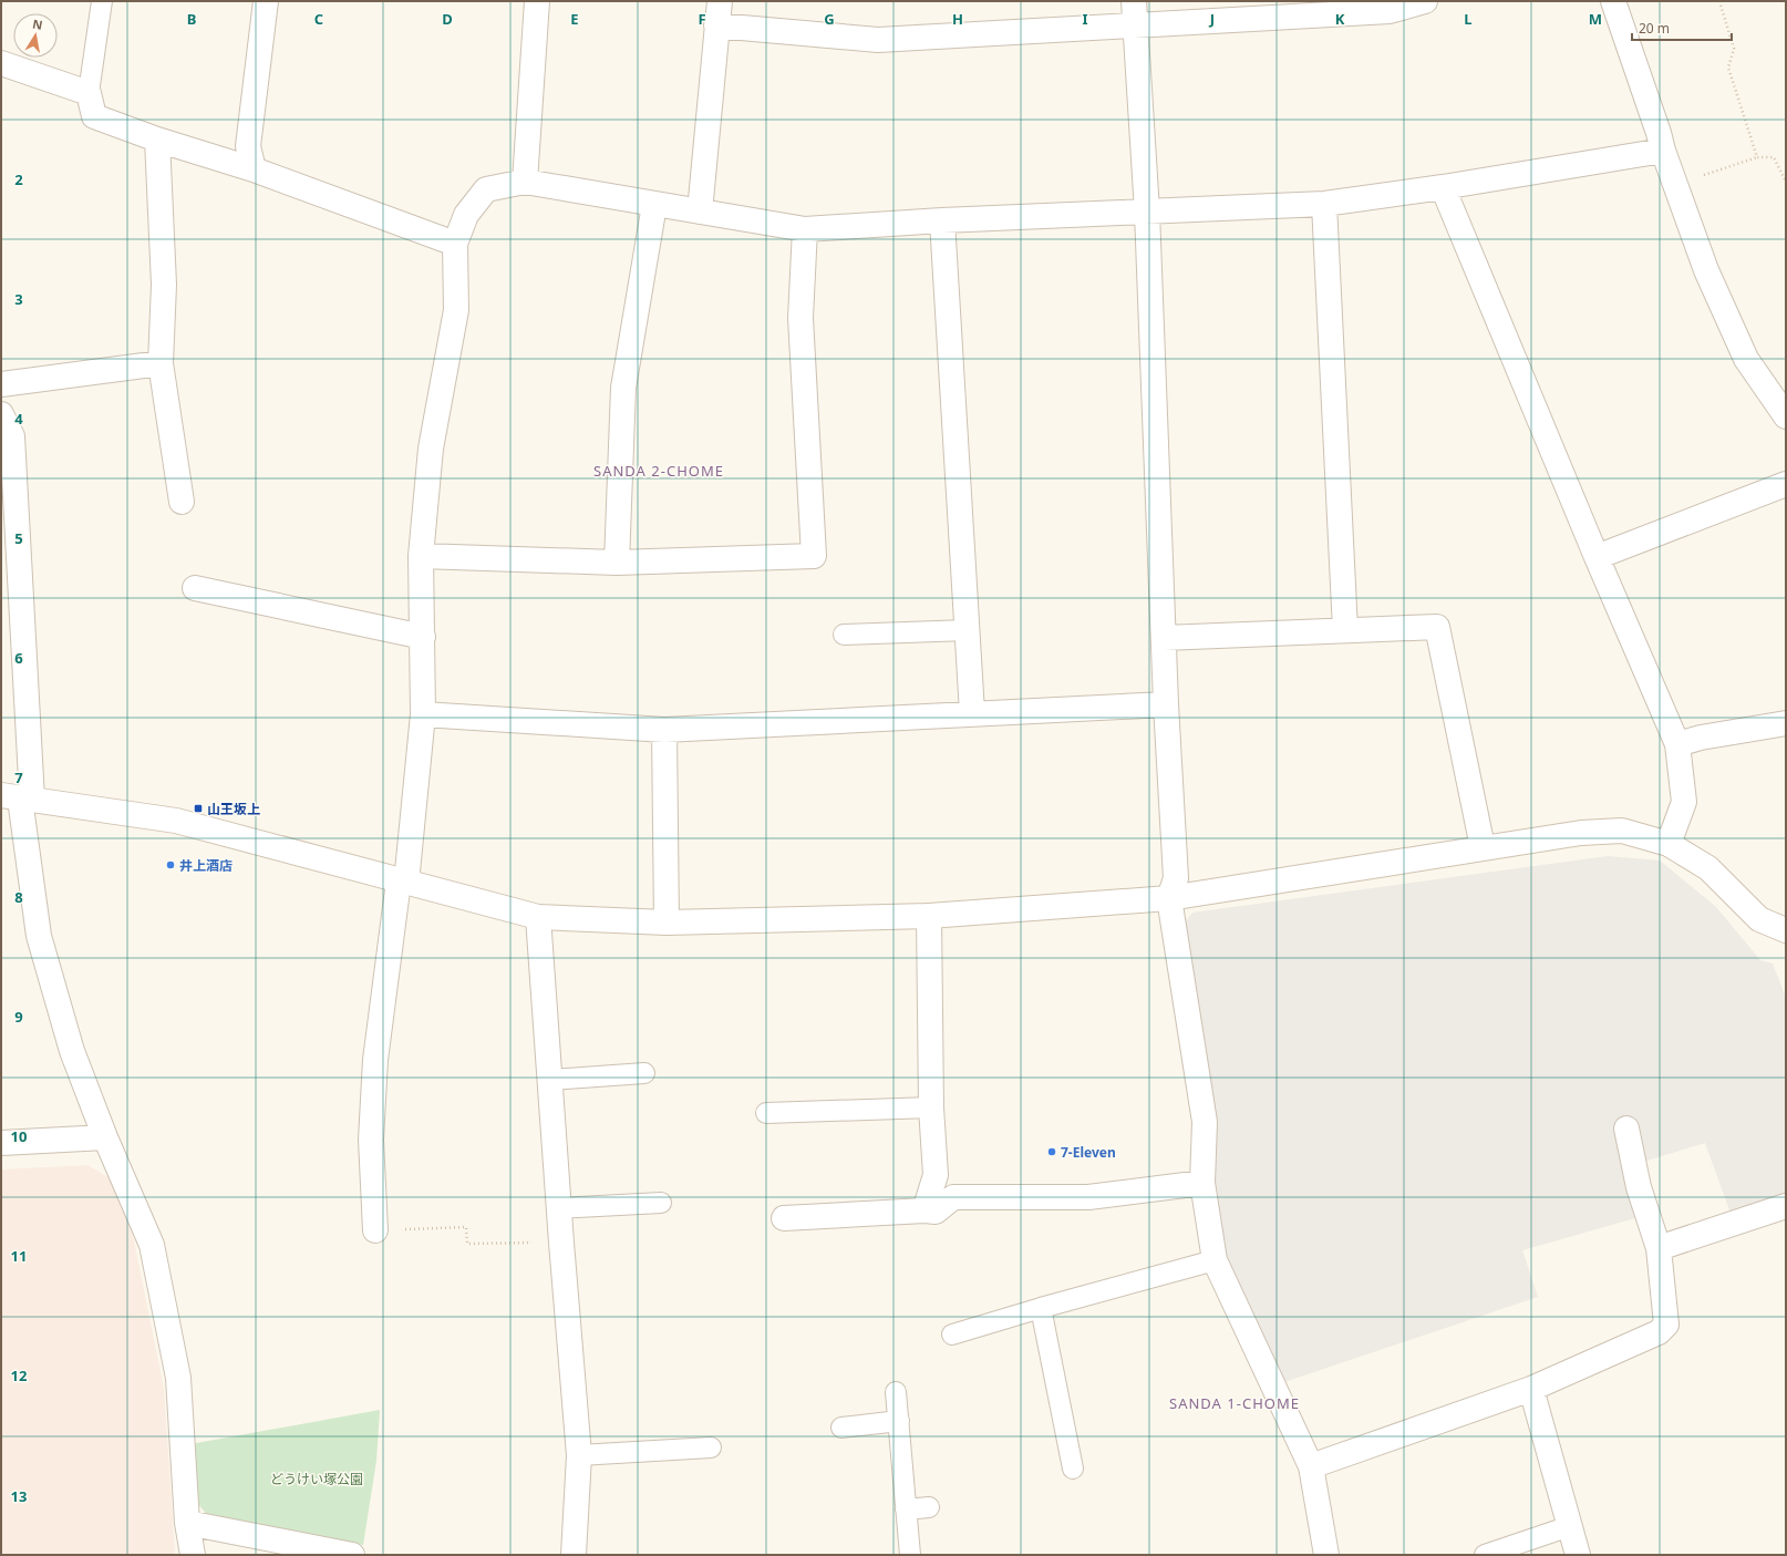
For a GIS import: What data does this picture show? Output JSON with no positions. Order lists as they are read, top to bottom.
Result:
{
  "districts": ["SANDA 2-CHOME", "SANDA 1-CHOME"],
  "parks": ["どうけい塚公園"],
  "places": {
    "transit": ["山王坂上"],
    "other": ["井上酒店", "7-Eleven"]
  },
  "scale_bar": "20 m",
  "north": "top",
  "grid": {
    "columns": [
      "B",
      "C",
      "D",
      "E",
      "F",
      "G",
      "H",
      "I",
      "J",
      "K",
      "L",
      "M"
    ],
    "rows": [
      "2",
      "3",
      "4",
      "5",
      "6",
      "7",
      "8",
      "9",
      "10",
      "11",
      "12",
      "13"
    ]
  }
}
